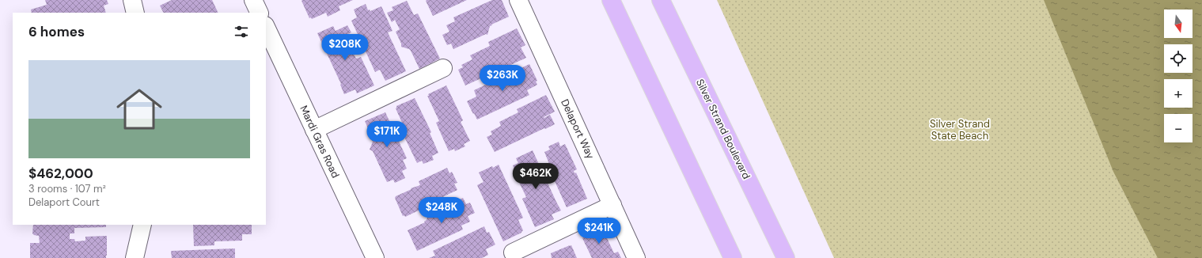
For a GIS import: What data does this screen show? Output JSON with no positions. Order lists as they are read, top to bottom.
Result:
{
  "streets": {
    "highway": ["Silver Strand Boulevard"],
    "street": ["Delaport Way", "Mardi Gras Road"]
  },
  "parks": ["Silver Strand State Beach"],
  "north": "bottom",
  "page": {
    "map_buttons": ["+", "−"],
    "heading": "6 homes",
    "price": [
      "$208K",
      "$263K",
      "$171K",
      "$462K",
      "$248K",
      "$241K"
    ],
    "list": [
      {
        "name": "$462,000",
        "note": "3 rooms · 107 m² · Delaport Court"
      }
    ]
  }
}
